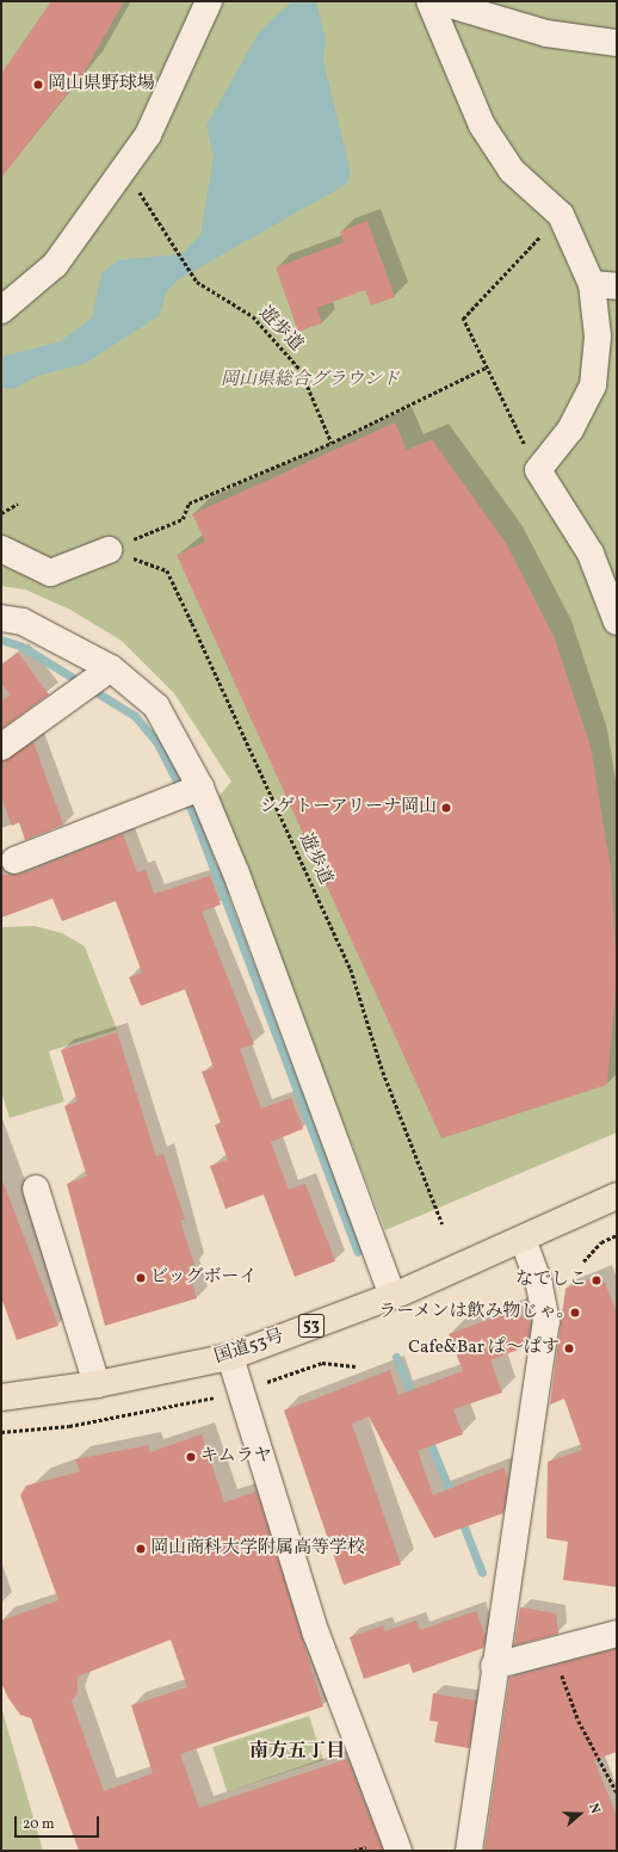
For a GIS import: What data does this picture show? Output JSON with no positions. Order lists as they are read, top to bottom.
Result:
{
  "streets": {
    "highway": ["53", "国道53号"],
    "path": ["遊歩道"]
  },
  "districts": ["南方五丁目"],
  "parks": ["岡山県総合グラウンド"],
  "places": [
    "岡山県野球場",
    "シゲトーアリーナ岡山",
    "ビッグボーイ",
    "なでしこ",
    "ラーメンは飲み物じゃ｡",
    "Cafe&Bar ぱ〜ぱす",
    "キムラヤ",
    "岡山商科大学附属高等学校"
  ],
  "scale_bar": "20 m",
  "north": "right"
}
